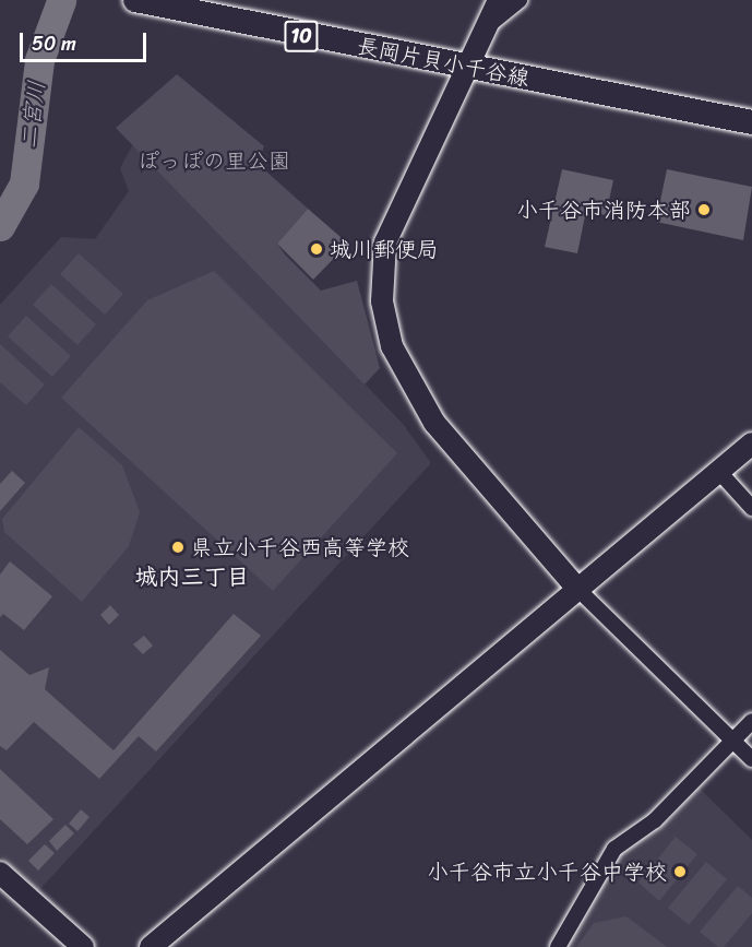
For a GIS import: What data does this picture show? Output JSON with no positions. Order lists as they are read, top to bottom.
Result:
{
  "streets": {
    "main road": ["10", "長岡片貝小千谷線"]
  },
  "districts": ["城内三丁目"],
  "water": ["二宮川"],
  "parks": ["ぽっぽの里公園"],
  "places": [
    "小千谷市消防本部",
    "城川郵便局",
    "県立小千谷西高等学校",
    "小千谷市立小千谷中学校"
  ],
  "scale_bar": "50 m"
}
